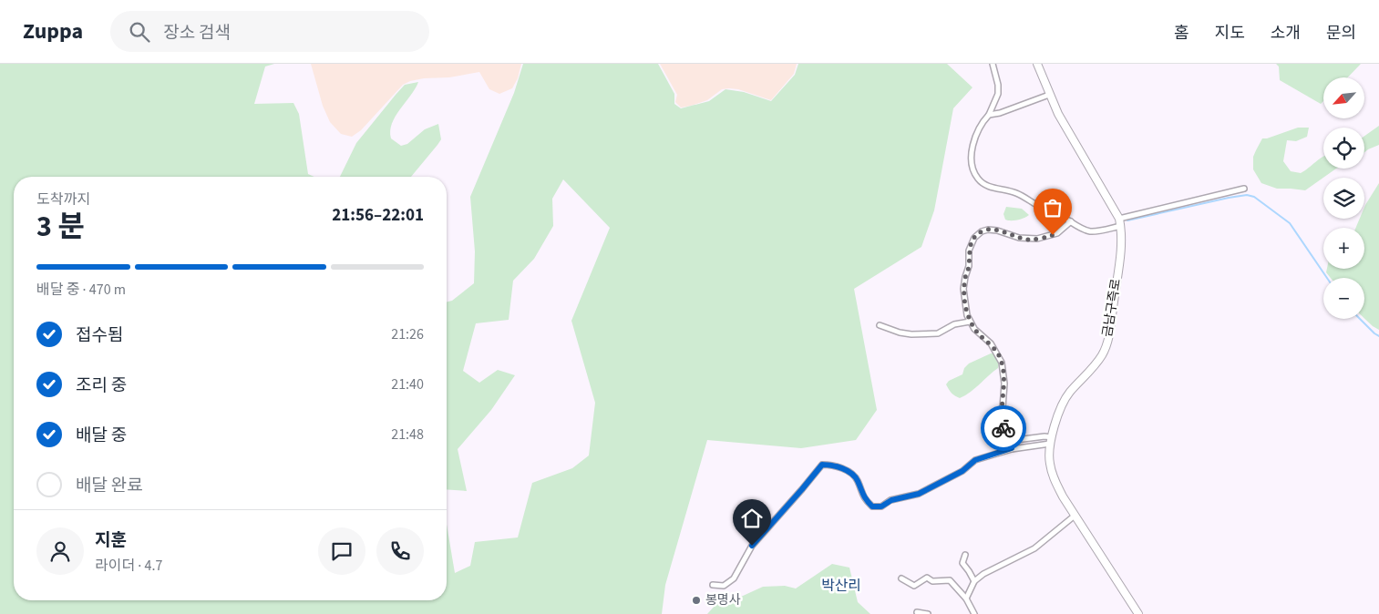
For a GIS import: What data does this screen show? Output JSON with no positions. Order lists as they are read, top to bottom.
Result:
{
  "streets": {
    "main road": ["금남구즉로"]
  },
  "districts": ["박산리"],
  "places": ["봉명사"],
  "north": "bottom left",
  "page": {
    "header": "Zuppa",
    "search": "장소 검색",
    "nav": [
      "홈",
      "지도",
      "소개",
      "문의"
    ],
    "map_buttons": ["+", "−"],
    "heading": ["3 분", "도착까지", "21:56–22:01"],
    "panel": ["지훈", "라이더 · 4.7"],
    "bar": "배달 중 · 470 m",
    "list": [
      ["접수됨", "21:26"],
      ["조리 중", "21:40"],
      ["배달 중", "21:48"],
      "배달 완료"
    ]
  }
}
